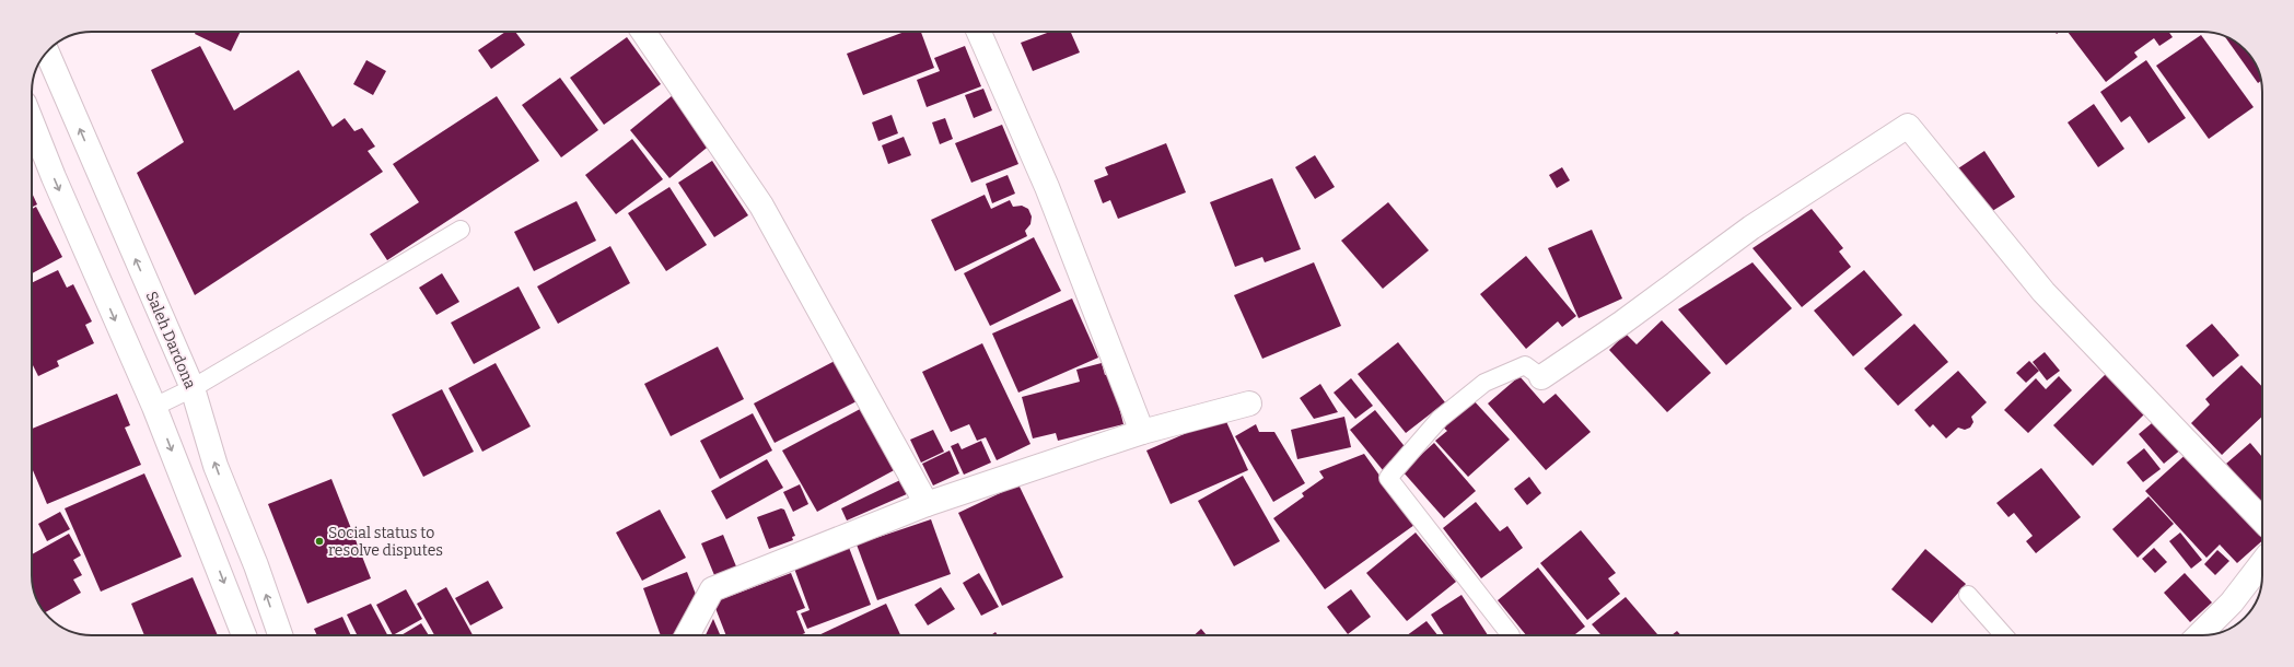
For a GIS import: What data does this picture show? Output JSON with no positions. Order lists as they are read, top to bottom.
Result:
{
  "streets": {
    "street": ["Saleh Dardona"]
  },
  "places": ["Social status to resolve disputes"]
}
